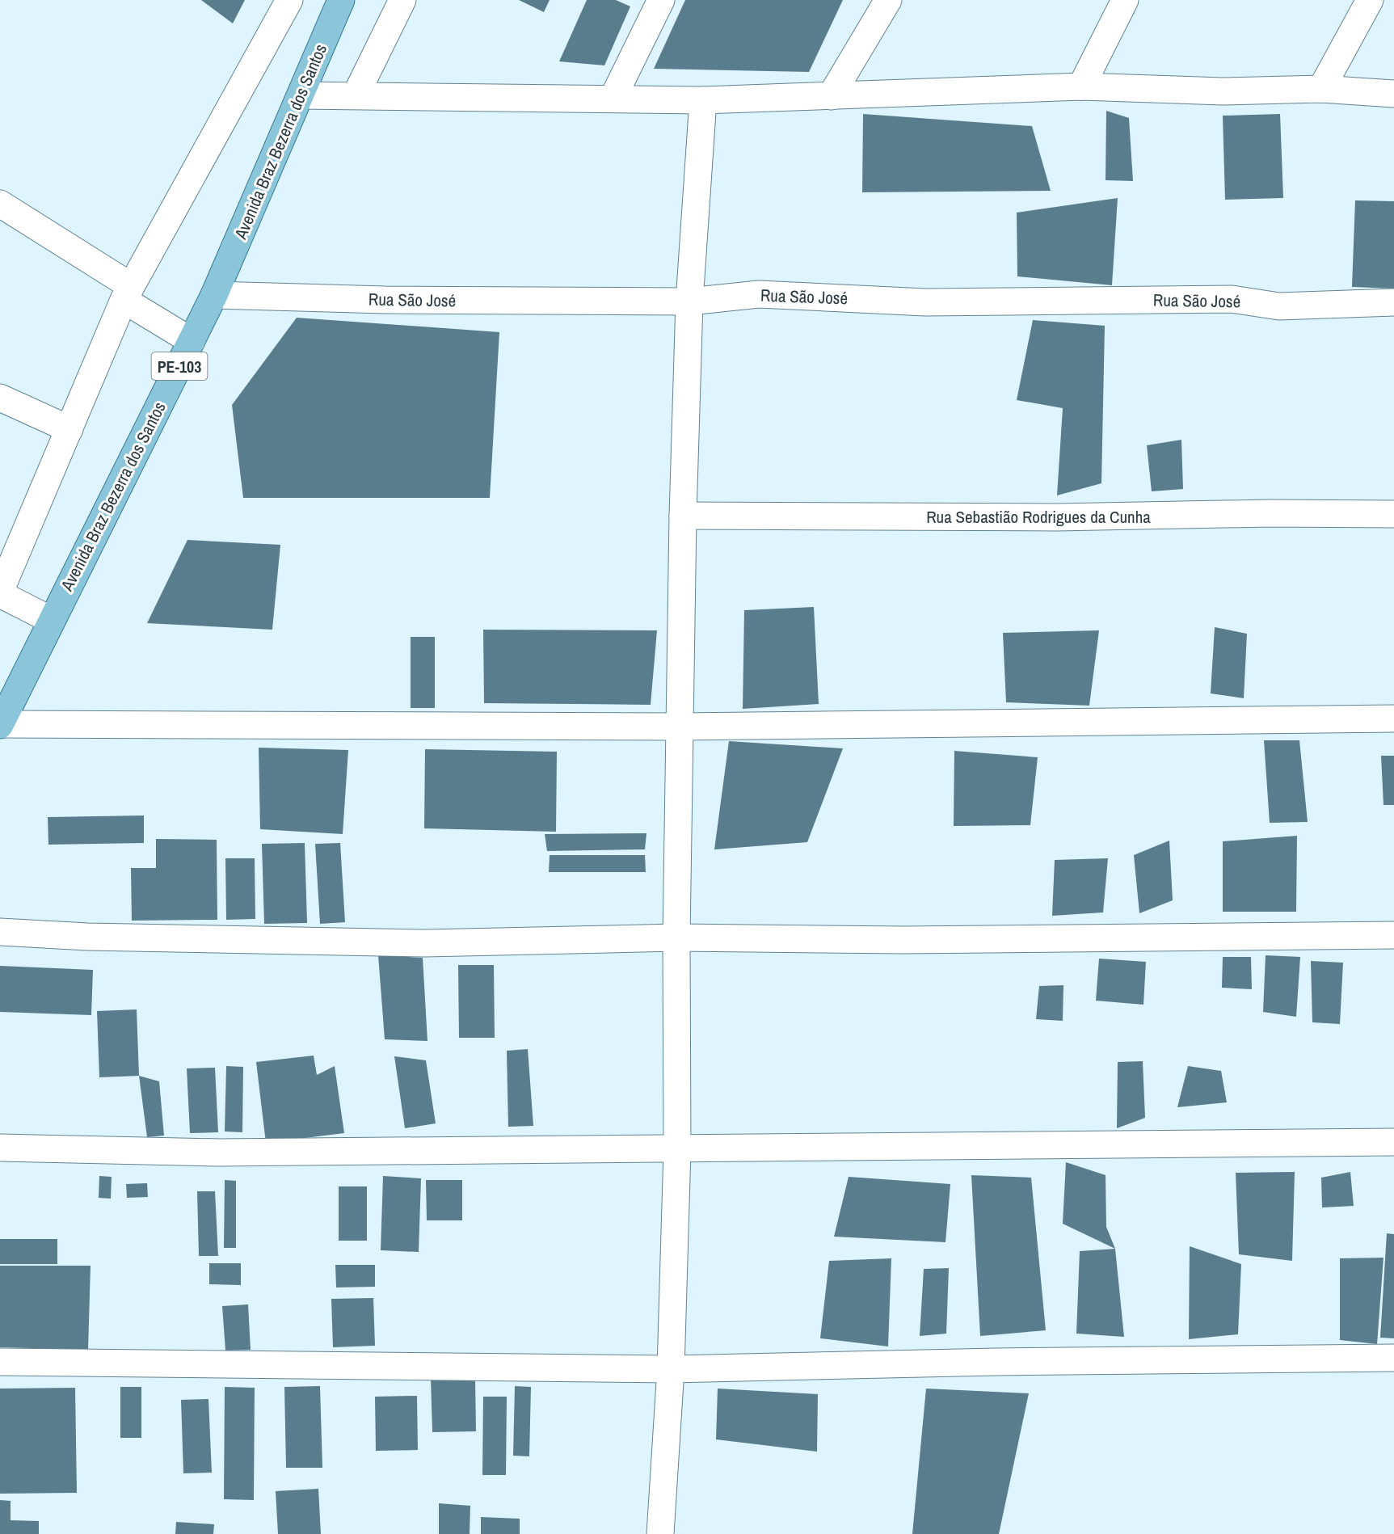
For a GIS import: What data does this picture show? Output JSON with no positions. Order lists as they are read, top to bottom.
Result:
{
  "streets": {
    "main road": ["Avenida Braz Bezerra dos Santos", "PE-103"],
    "street": ["Rua São José", "Rua Sebastião Rodrigues da Cunha"]
  },
  "crossings": [
    ["Avenida Braz Bezerra dos Santos", "Rua São José"]
  ]
}
